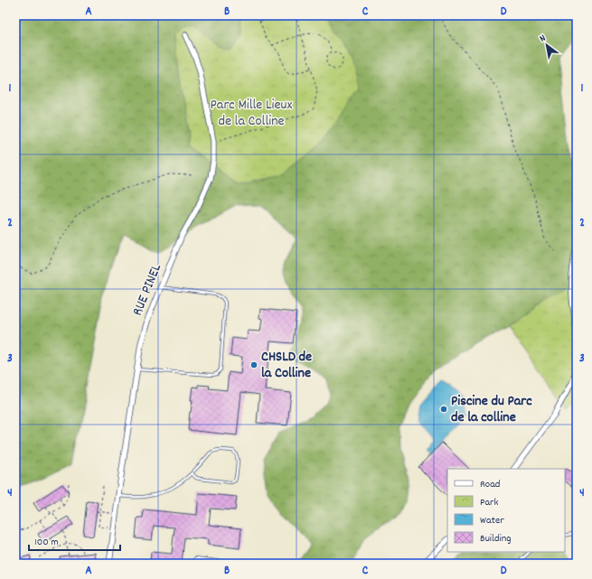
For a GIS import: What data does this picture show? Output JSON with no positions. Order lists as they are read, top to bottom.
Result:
{
  "streets": {
    "street": ["RUE PINEL"]
  },
  "parks": ["Parc Mille Lieux de la Colline"],
  "places": ["CHSLD de la Colline", "Piscine du Parc de la colline"],
  "legend": [
    "Road",
    "Park",
    "Water",
    "Building"
  ],
  "scale_bar": "100 m",
  "north": "top left",
  "grid": {
    "columns": [
      "A",
      "B",
      "C",
      "D"
    ],
    "rows": [
      "1",
      "2",
      "3",
      "4"
    ]
  }
}
